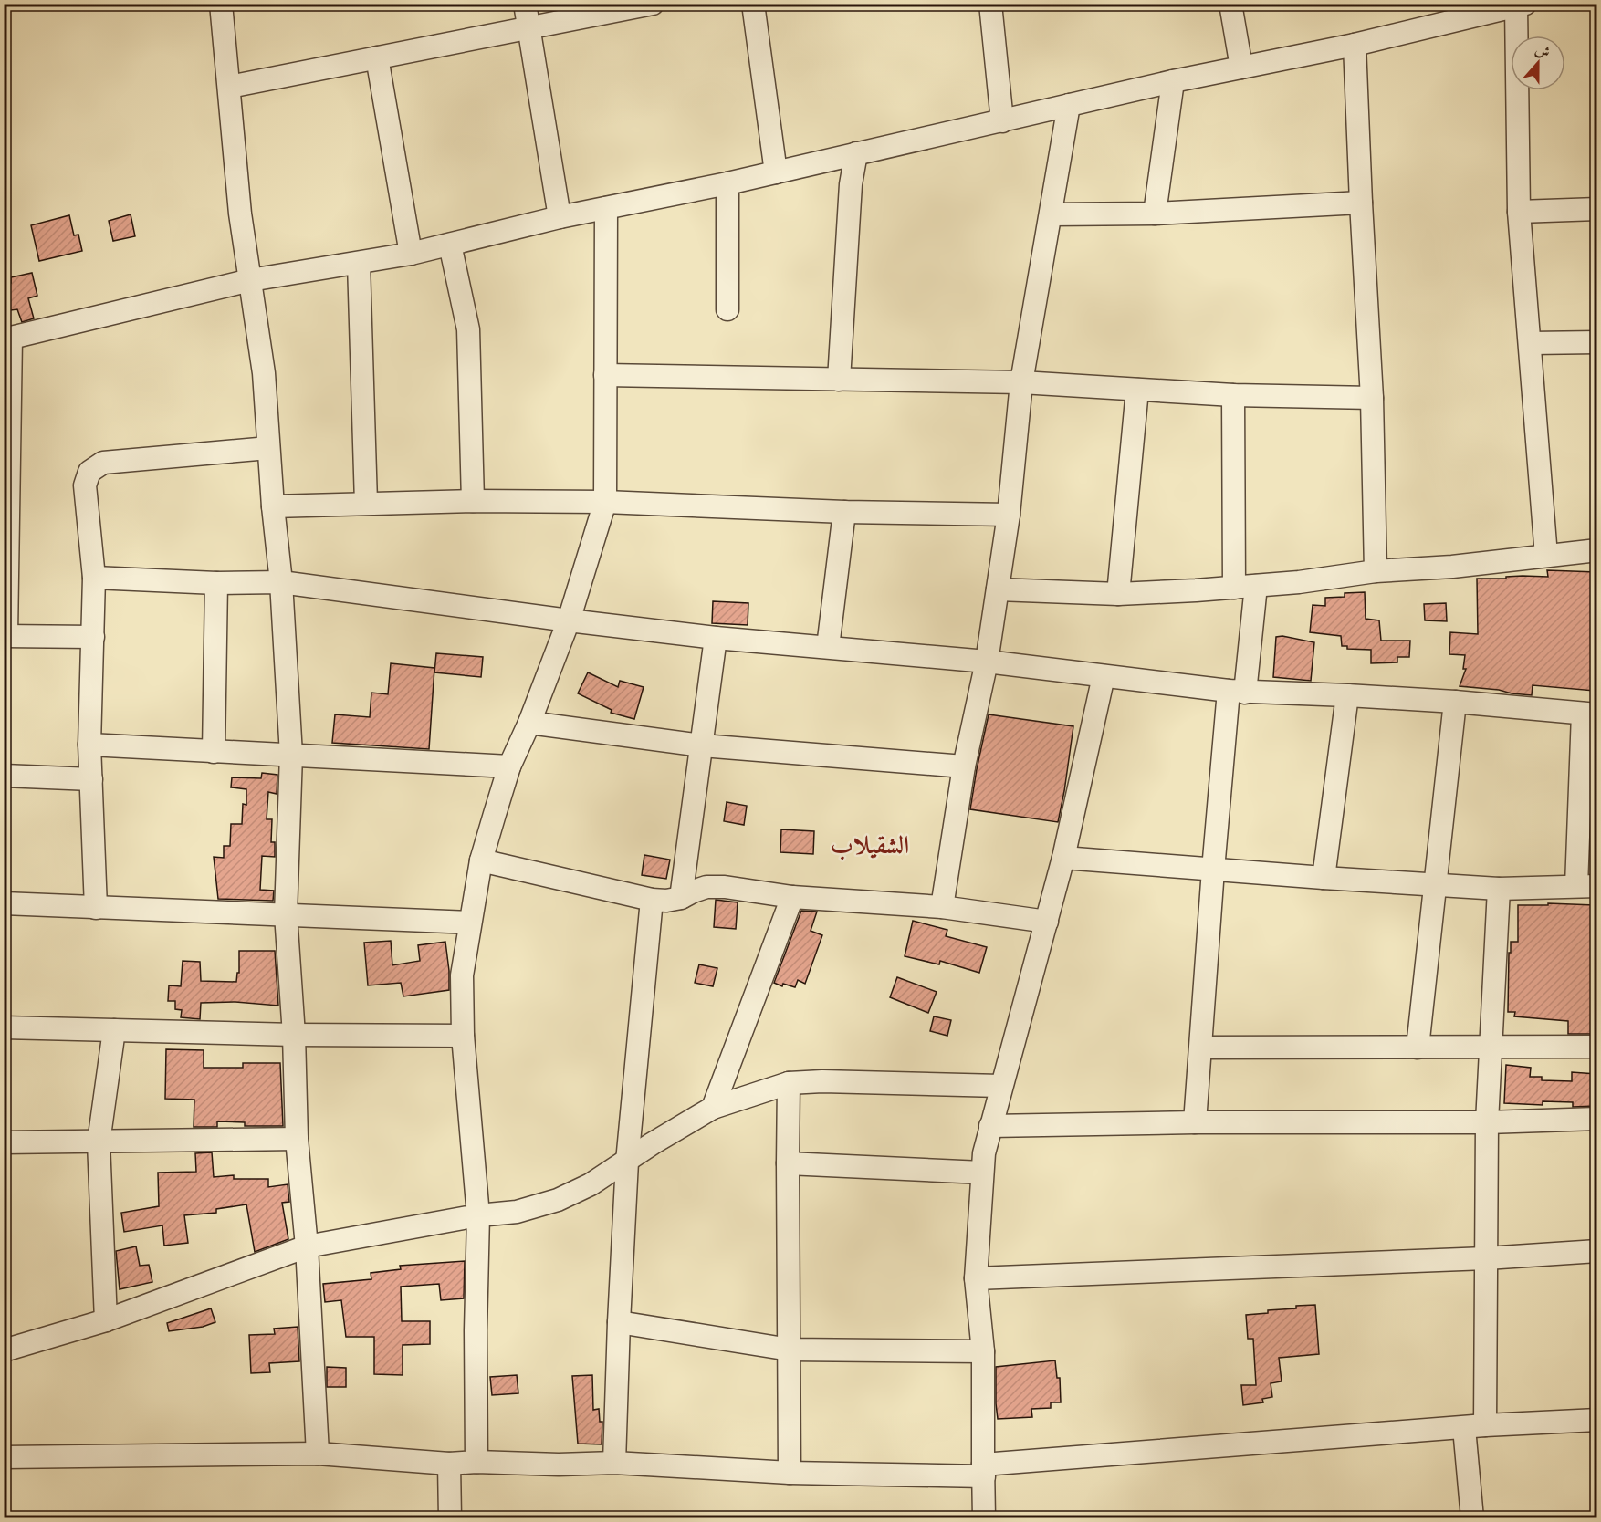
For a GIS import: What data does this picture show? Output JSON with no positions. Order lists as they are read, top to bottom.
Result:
{
  "districts": ["الشقيلاب"],
  "north": "top"
}
